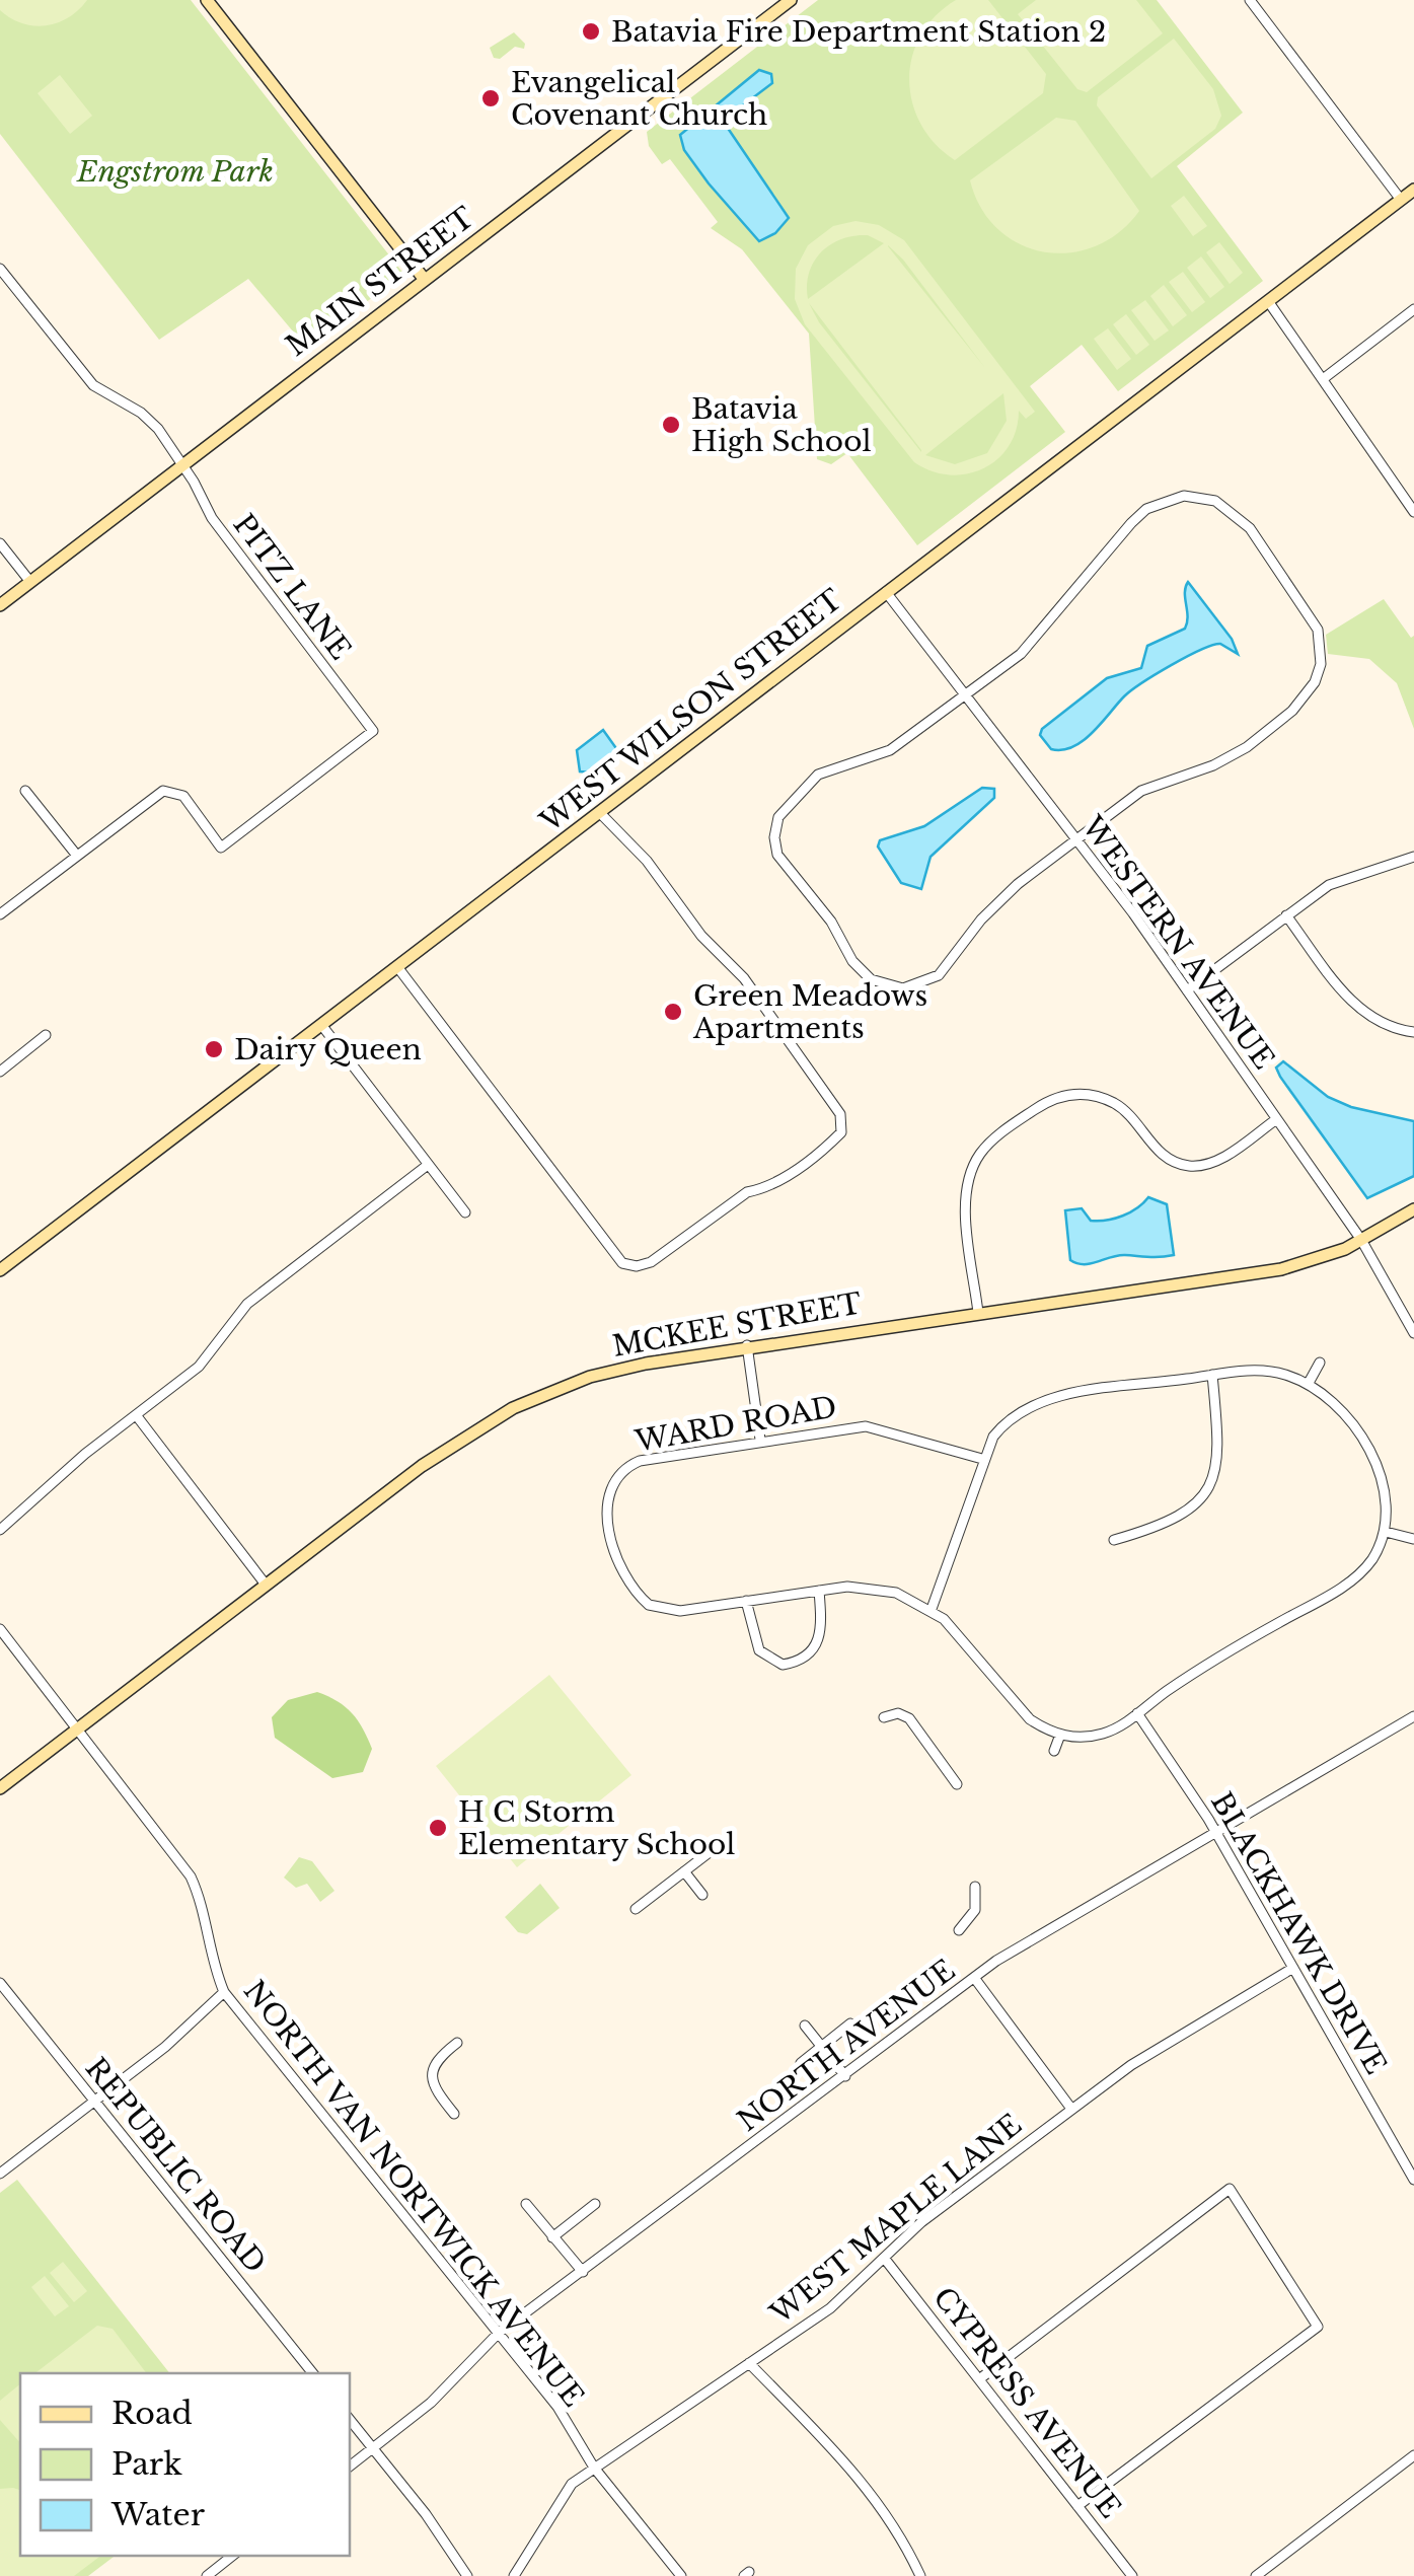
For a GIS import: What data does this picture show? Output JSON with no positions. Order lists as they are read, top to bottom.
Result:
{
  "streets": {
    "main road": ["MAIN STREET", "WEST WILSON STREET", "MCKEE STREET"],
    "street": [
      "PITZ LANE",
      "WESTERN AVENUE",
      "WARD ROAD",
      "BLACKHAWK DRIVE",
      "NORTH AVENUE",
      "REPUBLIC ROAD",
      "NORTH VAN NORTWICK AVENUE",
      "WEST MAPLE LANE",
      "CYPRESS AVENUE"
    ]
  },
  "crossings": [
    ["MAIN STREET", "PITZ LANE"],
    ["WEST WILSON STREET", "WESTERN AVENUE"],
    ["WESTERN AVENUE", "MCKEE STREET"],
    ["MCKEE STREET", "NORTH VAN NORTWICK AVENUE"],
    ["BLACKHAWK DRIVE", "NORTH AVENUE"],
    ["BLACKHAWK DRIVE", "WEST MAPLE LANE"],
    ["NORTH AVENUE", "NORTH VAN NORTWICK AVENUE"],
    ["NORTH VAN NORTWICK AVENUE", "WEST MAPLE LANE"],
    ["WEST MAPLE LANE", "CYPRESS AVENUE"]
  ],
  "parks": ["Engstrom Park"],
  "places": [
    "Batavia Fire Department Station 2",
    "Evangelical Covenant Church",
    "Batavia High School",
    "Green Meadows Apartments",
    "Dairy Queen",
    "H C Storm Elementary School"
  ],
  "legend": ["Road", "Park", "Water"]
}
